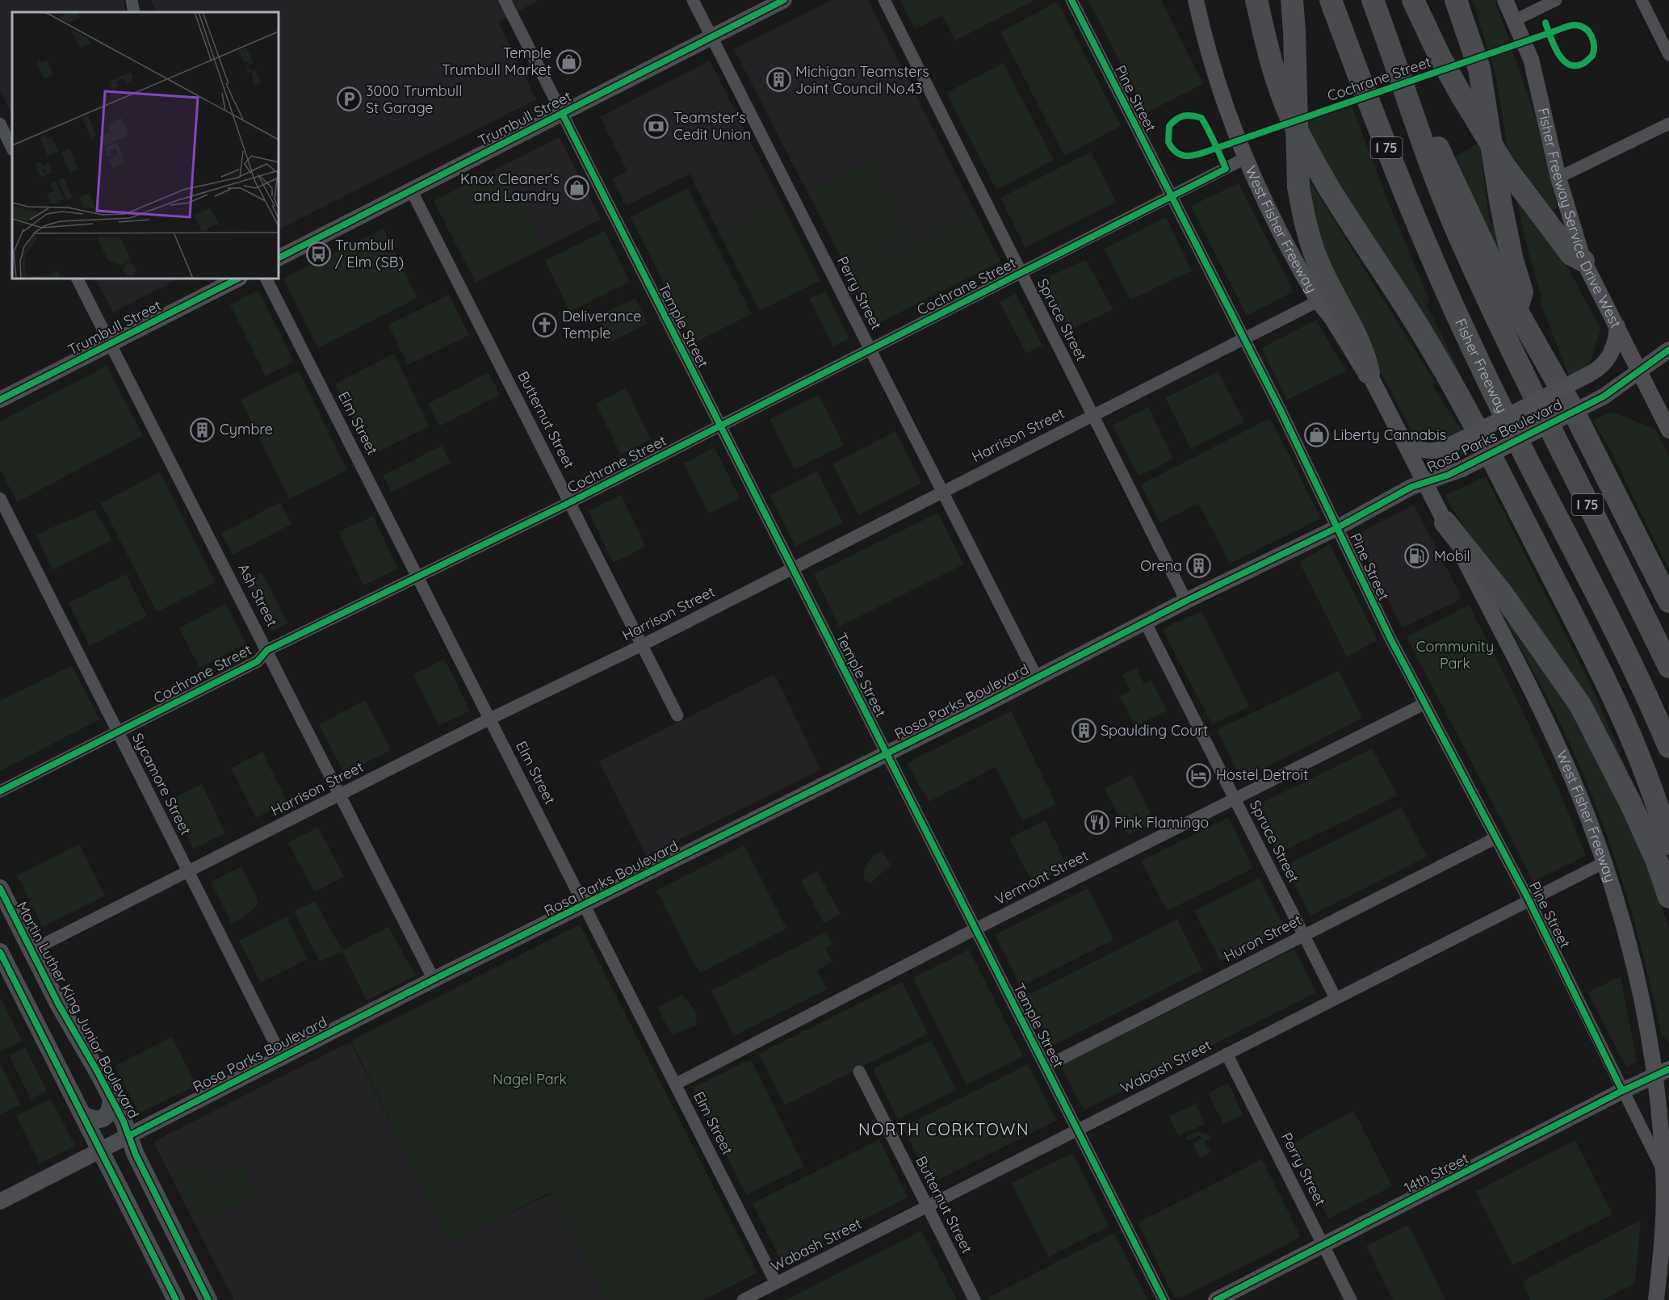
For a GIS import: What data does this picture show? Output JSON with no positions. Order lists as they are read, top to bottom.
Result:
{
  "streets": {
    "highway": ["I 75", "Fisher Freeway"],
    "main road": ["Martin Luther King Junior Boulevard"],
    "street": [
      "Cochrane Street",
      "Pine Street",
      "Trumbull Street",
      "Fisher Freeway Service Drive West",
      "West Fisher Freeway",
      "Perry Street",
      "Spruce Street",
      "Temple Street",
      "Butternut Street",
      "Elm Street",
      "Harrison Street",
      "Rosa Parks Boulevard",
      "Ash Street",
      "Sycamore Street",
      "Vermont Street",
      "Huron Street",
      "Wabash Street",
      "14th Street"
    ]
  },
  "crossings": [
    ["Cochrane Street", "Pine Street"],
    ["Cochrane Street", "West Fisher Freeway"],
    ["Cochrane Street", "Perry Street"],
    ["Cochrane Street", "Spruce Street"],
    ["Cochrane Street", "Temple Street"],
    ["Cochrane Street", "Butternut Street"],
    ["Cochrane Street", "Elm Street"],
    ["Cochrane Street", "Ash Street"],
    ["Cochrane Street", "Sycamore Street"],
    ["Pine Street", "West Fisher Freeway"],
    ["Pine Street", "Harrison Street"],
    ["Pine Street", "Rosa Parks Boulevard"],
    ["Pine Street", "Vermont Street"],
    ["Pine Street", "Huron Street"],
    ["Pine Street", "Wabash Street"],
    ["Pine Street", "14th Street"],
    ["Trumbull Street", "Perry Street"],
    ["Trumbull Street", "Temple Street"],
    ["Trumbull Street", "Butternut Street"],
    ["Trumbull Street", "Ash Street"],
    ["Fisher Freeway Service Drive West", "Rosa Parks Boulevard"],
    ["West Fisher Freeway", "Harrison Street"],
    ["West Fisher Freeway", "Rosa Parks Boulevard"],
    ["West Fisher Freeway", "Wabash Street"],
    ["West Fisher Freeway", "14th Street"],
    ["Perry Street", "Harrison Street"],
    ["Perry Street", "Rosa Parks Boulevard"],
    ["Perry Street", "Wabash Street"],
    ["Perry Street", "14th Street"],
    ["Spruce Street", "Harrison Street"],
    ["Spruce Street", "Rosa Parks Boulevard"],
    ["Spruce Street", "Vermont Street"],
    ["Spruce Street", "Huron Street"],
    ["Spruce Street", "Wabash Street"],
    ["Temple Street", "Harrison Street"],
    ["Temple Street", "Rosa Parks Boulevard"],
    ["Temple Street", "Vermont Street"],
    ["Temple Street", "Huron Street"],
    ["Temple Street", "Wabash Street"],
    ["Butternut Street", "Harrison Street"],
    ["Butternut Street", "Wabash Street"],
    ["Elm Street", "Harrison Street"],
    ["Elm Street", "Rosa Parks Boulevard"],
    ["Elm Street", "Vermont Street"],
    ["Elm Street", "Wabash Street"],
    ["Harrison Street", "Ash Street"],
    ["Harrison Street", "Sycamore Street"],
    ["Harrison Street", "Martin Luther King Junior Boulevard"],
    ["Rosa Parks Boulevard", "Ash Street"],
    ["Rosa Parks Boulevard", "Sycamore Street"],
    ["Rosa Parks Boulevard", "Martin Luther King Junior Boulevard"]
  ],
  "districts": ["NORTH CORKTOWN"],
  "parks": ["Community Park", "Nagel Park"],
  "places": {
    "shop": ["Temple Trumbull Market", "Knox Cleaner's and Laundry", "Liberty Cannabis"],
    "building": [
      "Michigan Teamsters Joint Council No.43",
      "Cymbre",
      "Orena",
      "Spaulding Court"
    ],
    "parking": ["3000 Trumbull St Garage"],
    "bank": ["Teamster's Cedit Union"],
    "bus stop": ["Trumbull / Elm (SB)"],
    "church": ["Deliverance Temple"],
    "fuel station": ["Mobil"],
    "hotel": ["Hostel Detroit"],
    "restaurant": ["Pink Flamingo"]
  }
}
